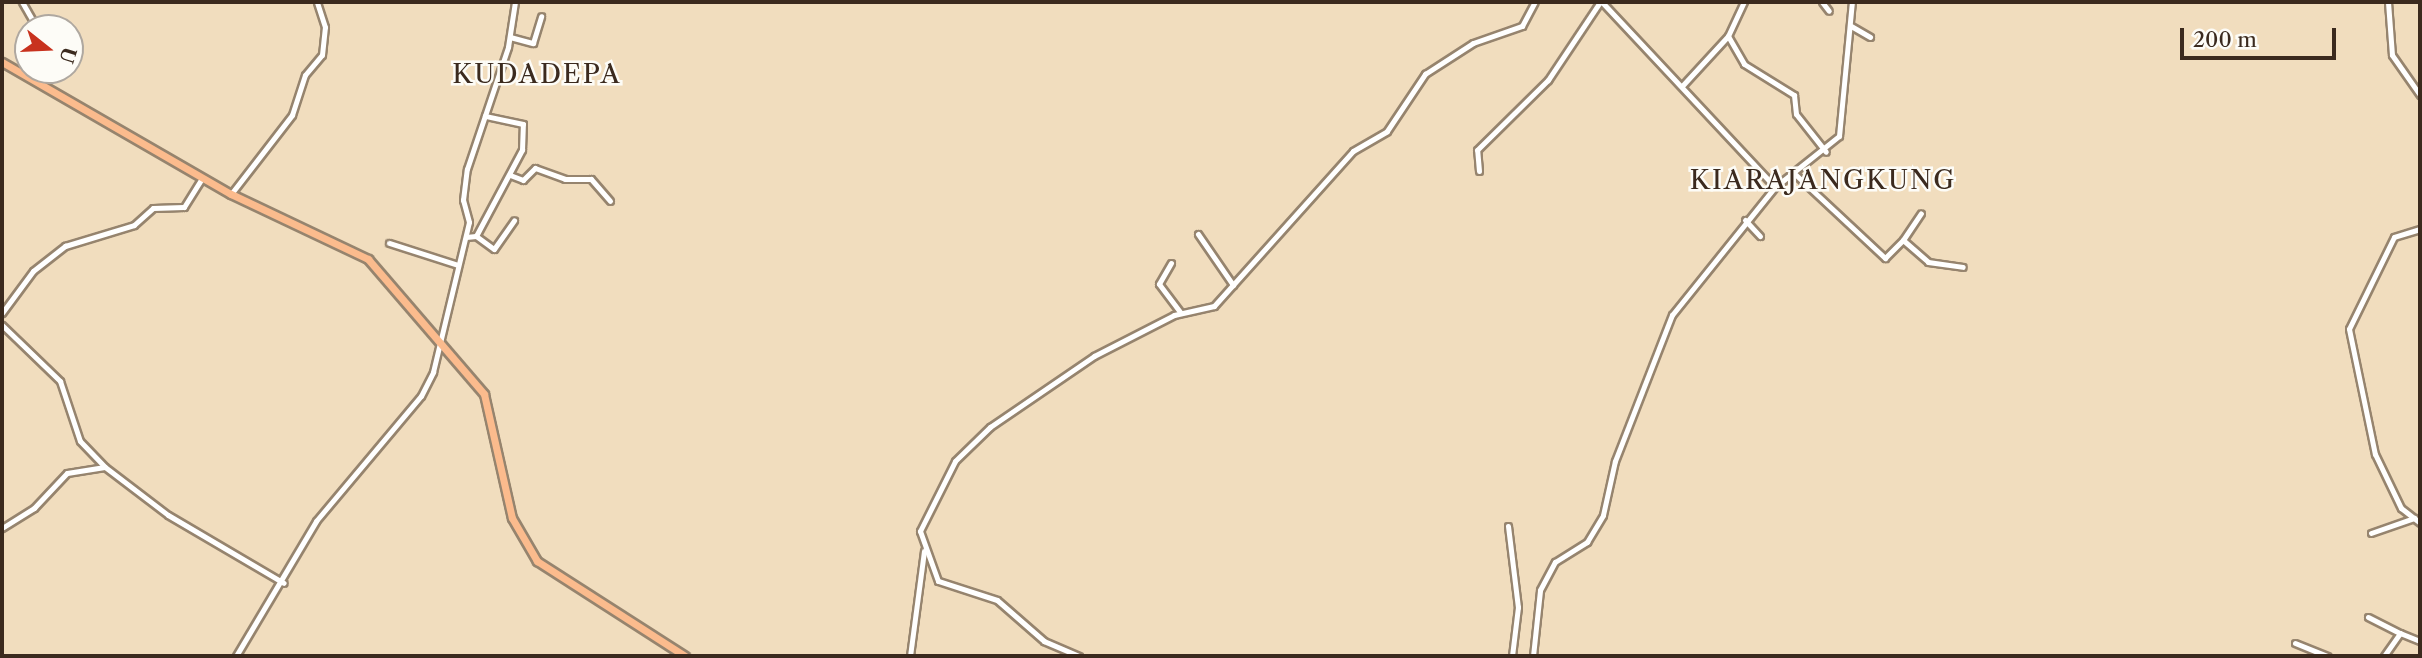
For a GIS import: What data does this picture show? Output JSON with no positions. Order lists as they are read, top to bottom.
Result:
{
  "districts": ["KUDADEPA", "KIARAJANGKUNG"],
  "scale_bar": "200 m",
  "north": "right"
}
